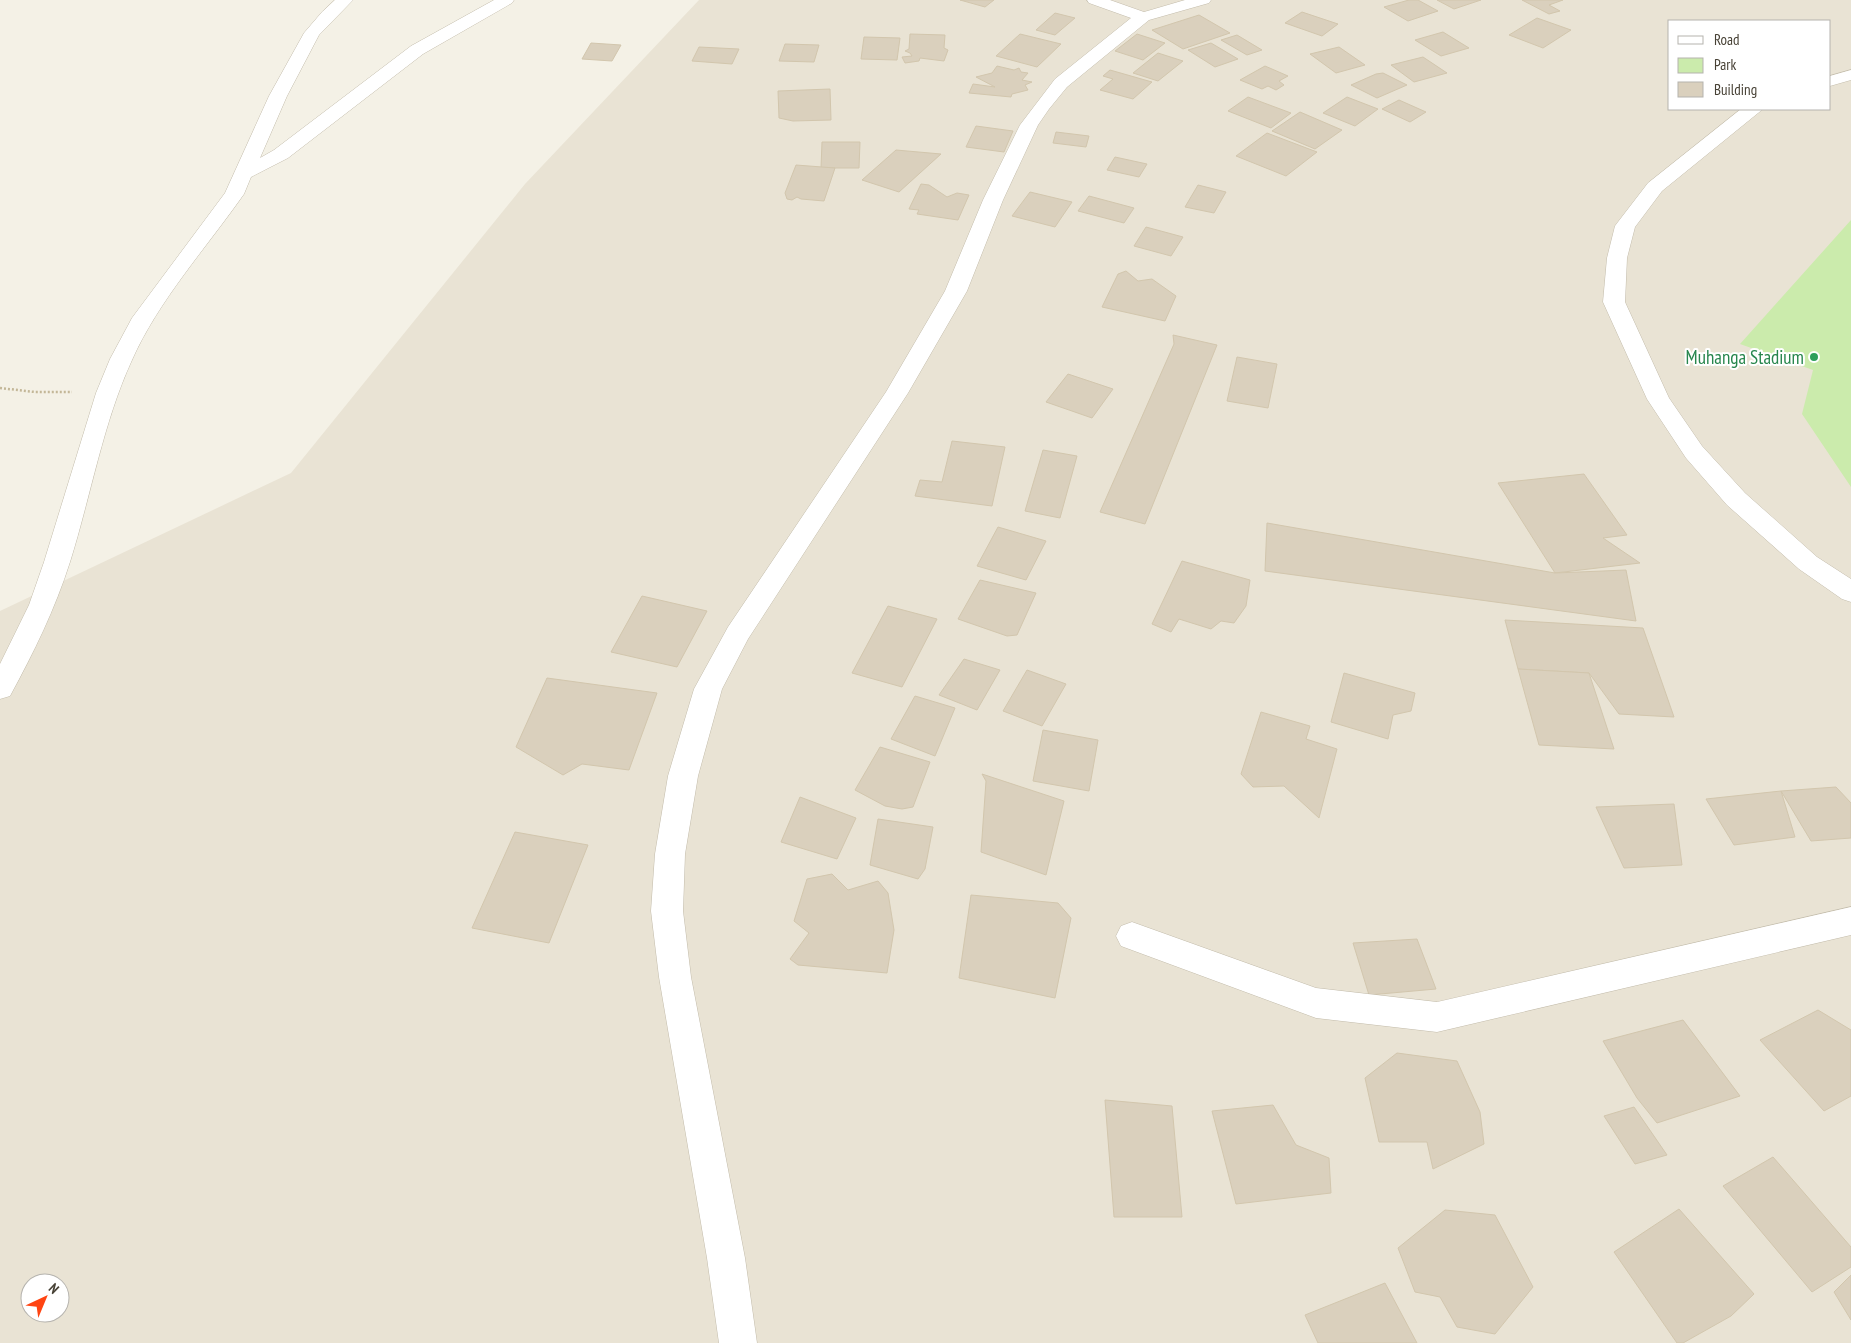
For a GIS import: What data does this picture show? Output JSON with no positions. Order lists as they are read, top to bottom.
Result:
{
  "places": ["Muhanga Stadium"],
  "legend": ["Road", "Park", "Building"],
  "north": "top right"
}
